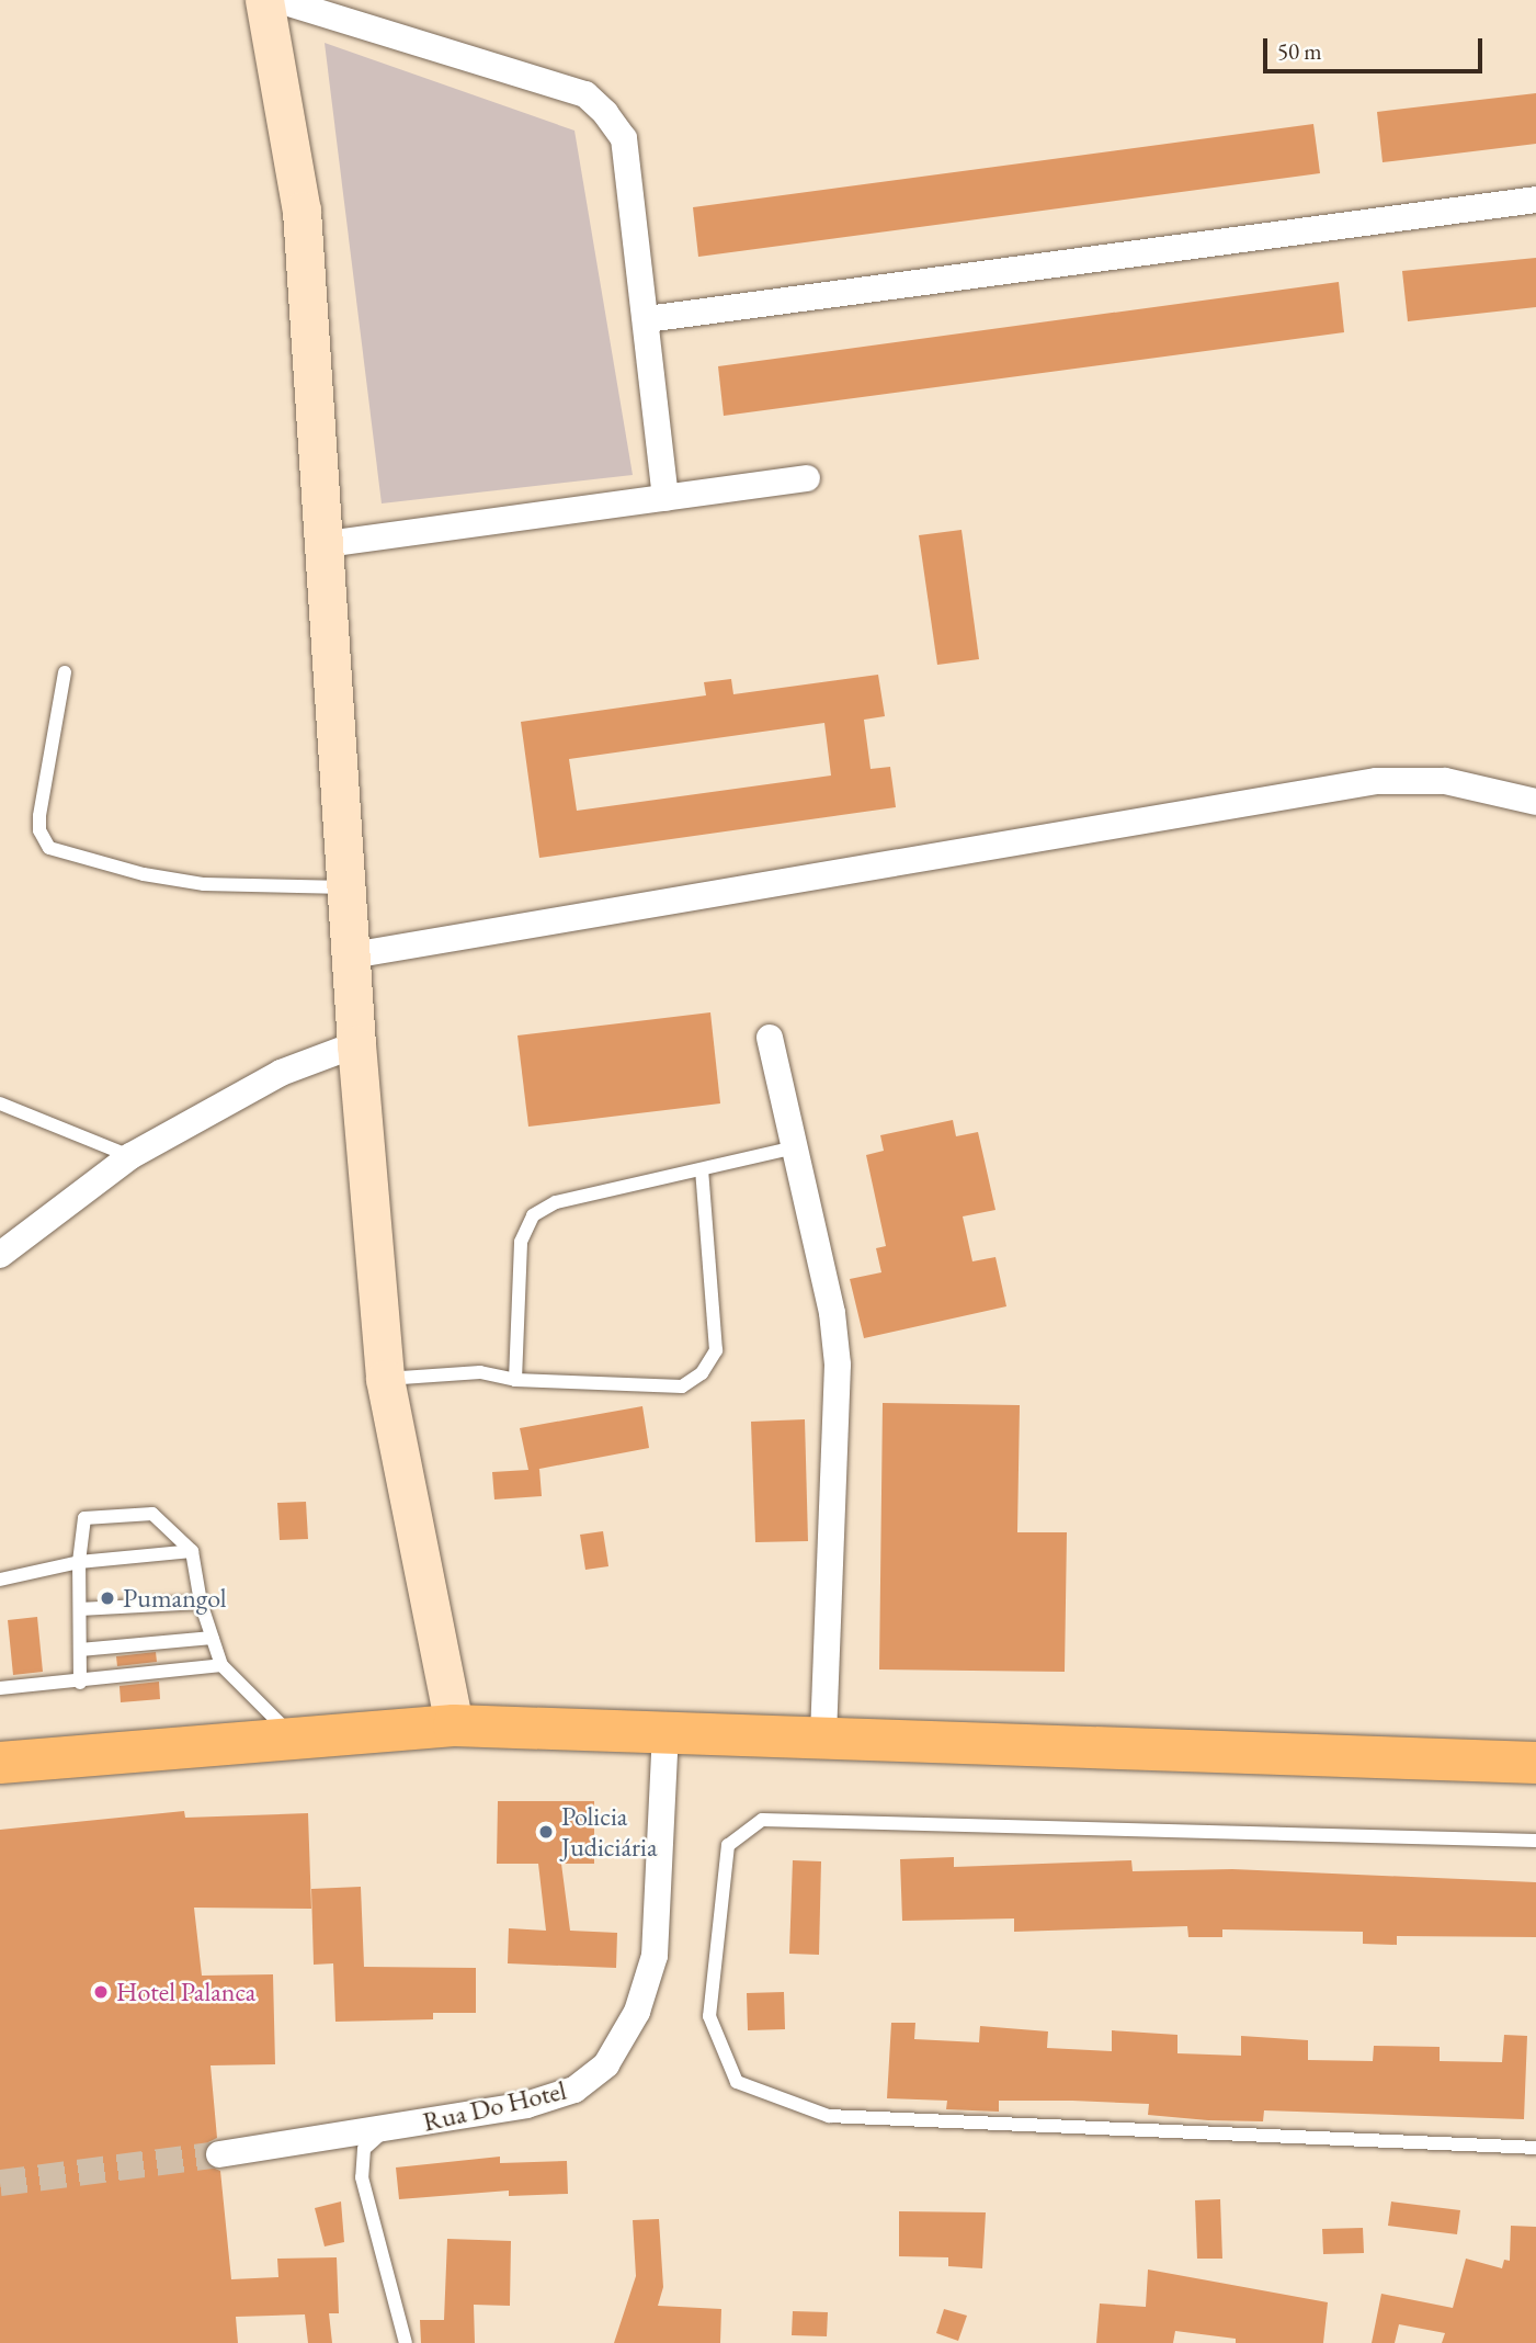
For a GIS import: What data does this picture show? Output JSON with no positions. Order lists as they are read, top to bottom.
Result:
{
  "streets": {
    "street": ["Rua Do Hotel"]
  },
  "places": ["Pumangol", "Policia Judiciária", "Hotel Palanca"],
  "scale_bar": "50 m"
}
